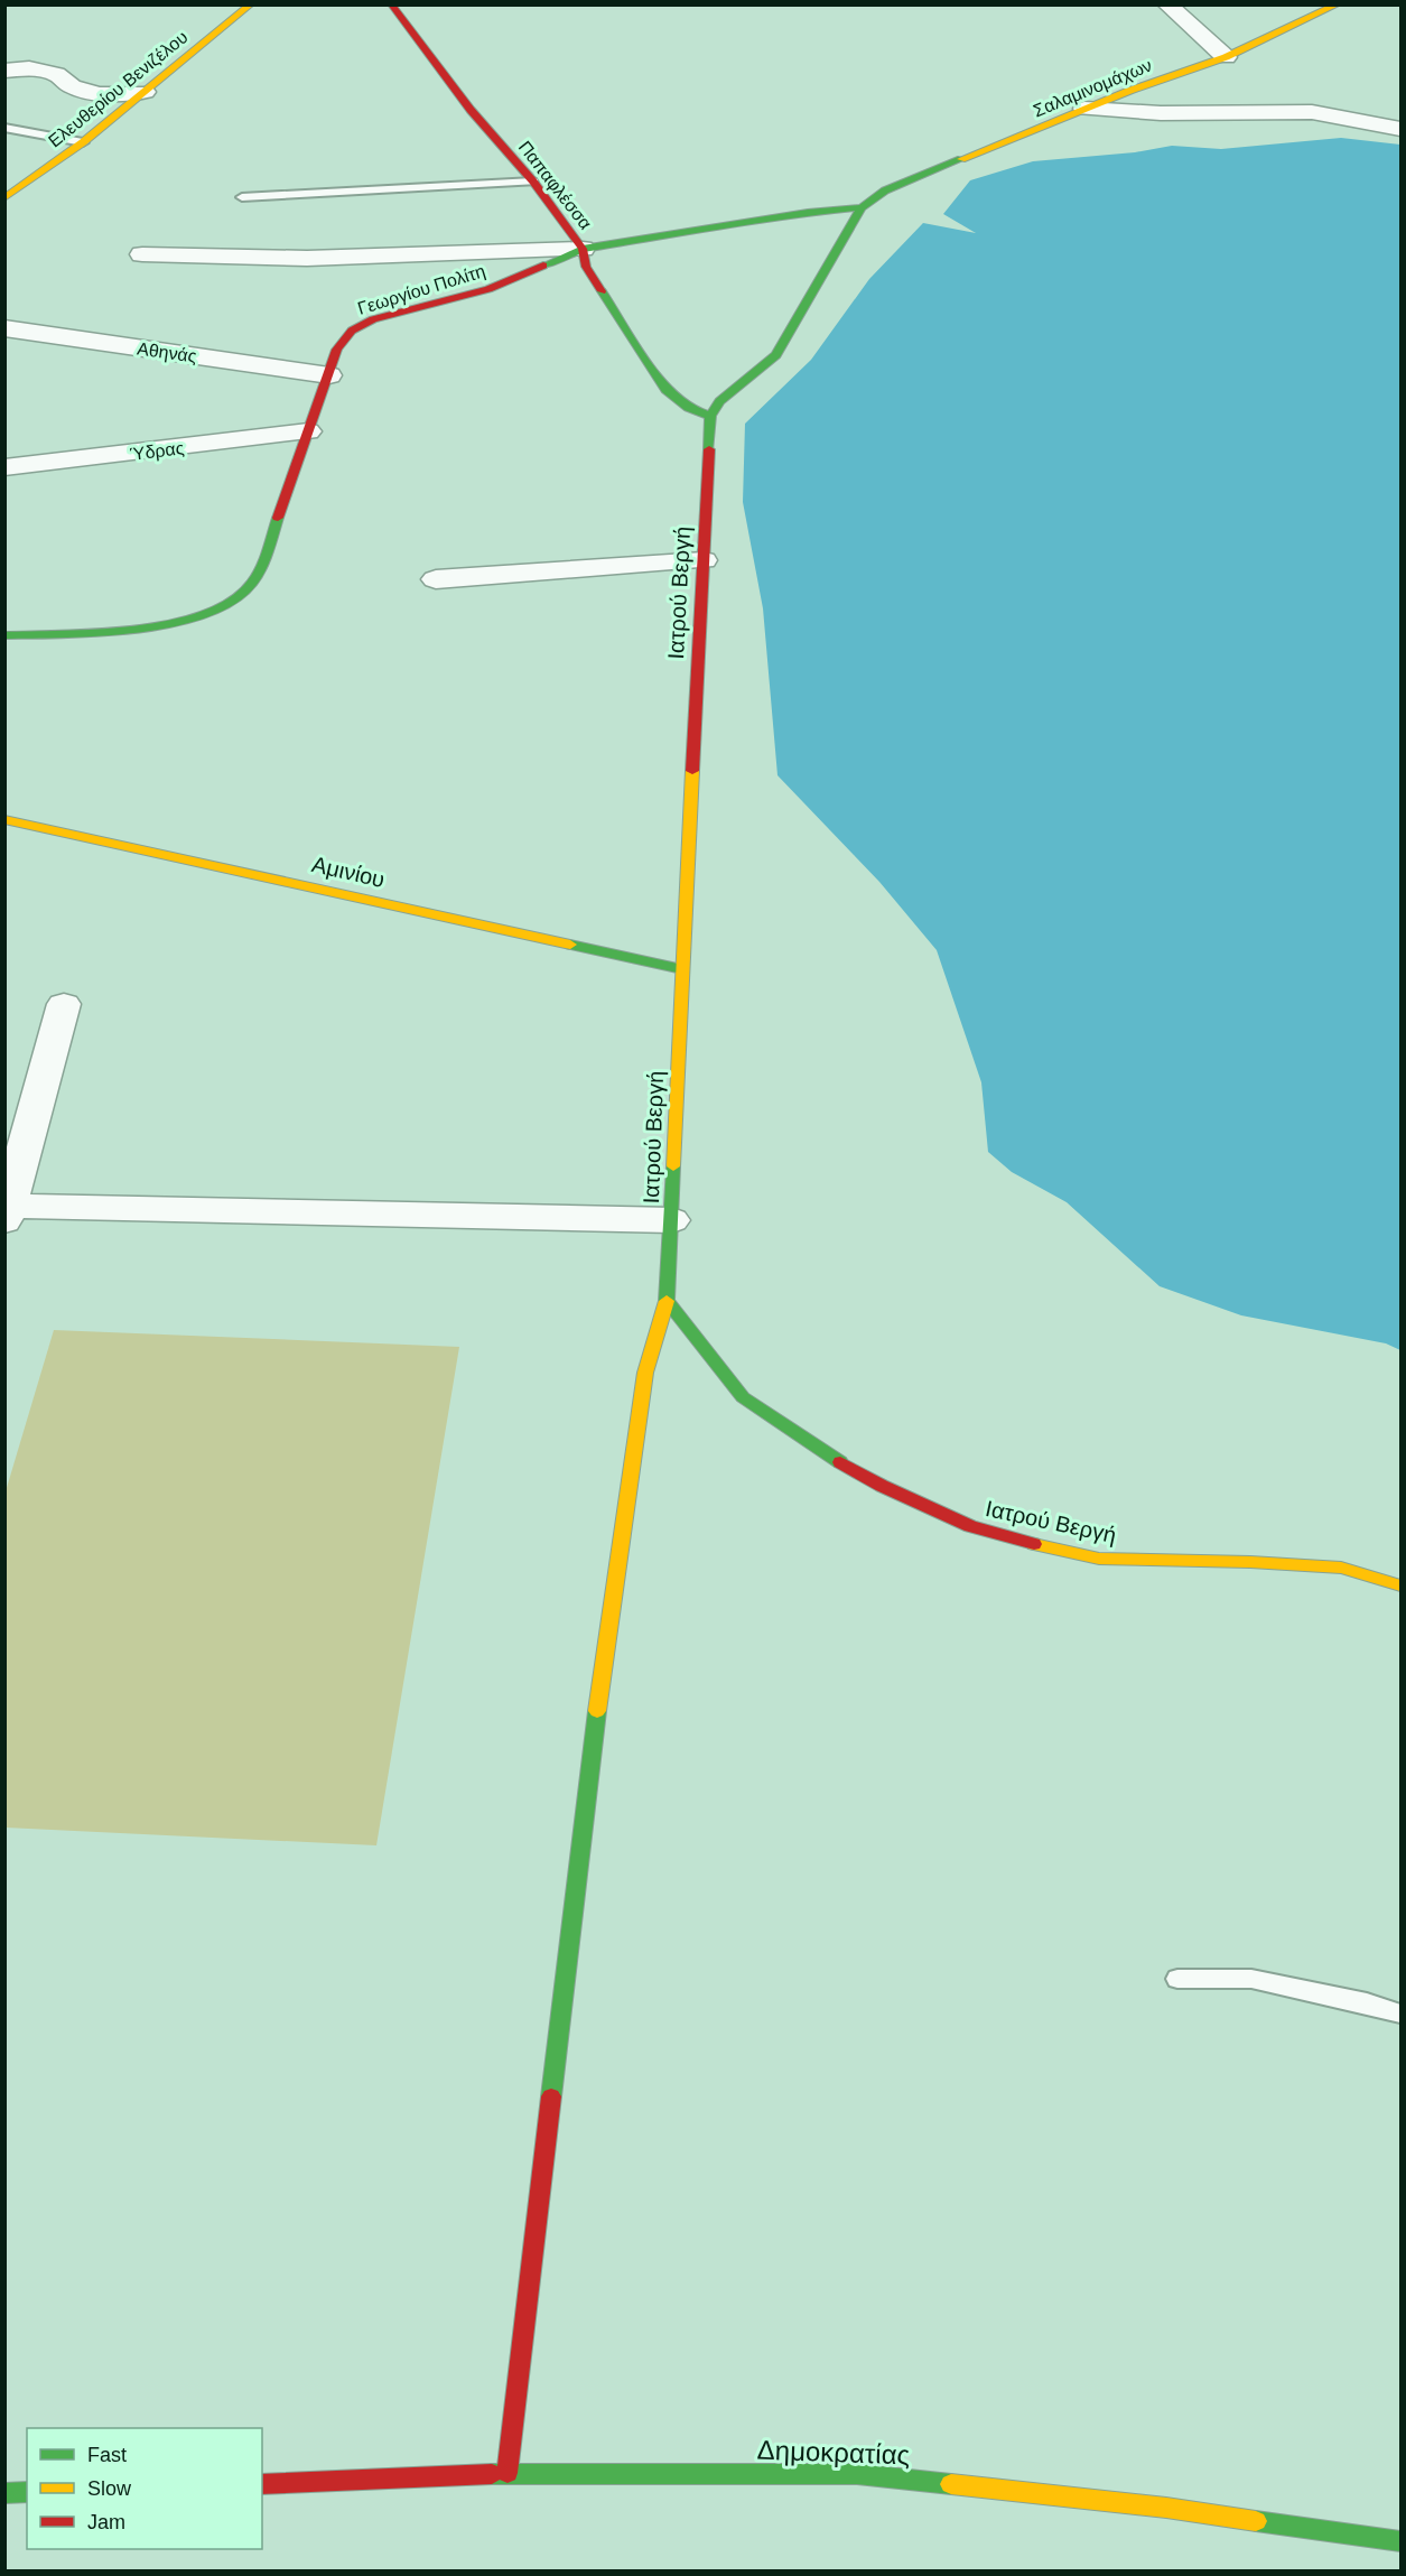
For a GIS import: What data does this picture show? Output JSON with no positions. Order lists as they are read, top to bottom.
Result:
{
  "streets": {
    "main road": [
      "Σαλαμινομάχων",
      "Ελευθερίου Βενιζέλου",
      "Παπαφλέσσα",
      "Γεωργίου Πολίτη",
      "Ιατρού Βεργή",
      "Αμινίου",
      "Δημοκρατίας"
    ],
    "street": ["Αθηνάς", "Ύδρας"]
  },
  "crossings": [
    ["Σαλαμινομάχων", "Γεωργίου Πολίτη"],
    ["Παπαφλέσσα", "Γεωργίου Πολίτη"],
    ["Παπαφλέσσα", "Ιατρού Βεργή"],
    ["Γεωργίου Πολίτη", "Αθηνάς"],
    ["Γεωργίου Πολίτη", "Ύδρας"],
    ["Ιατρού Βεργή", "Αμινίου"]
  ],
  "legend": ["Fast", "Slow", "Jam"]
}
